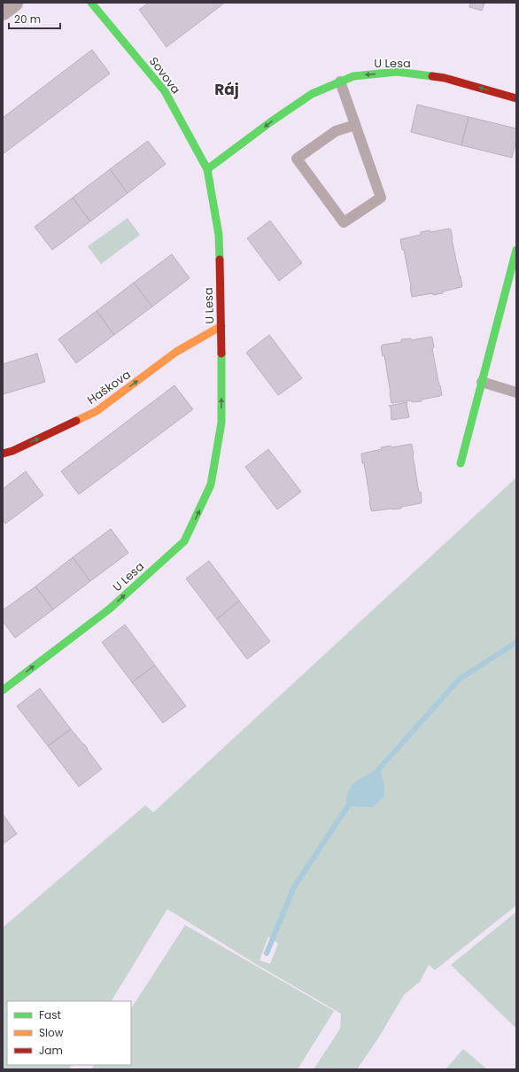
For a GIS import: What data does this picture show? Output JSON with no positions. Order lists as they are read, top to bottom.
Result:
{
  "streets": {
    "street": ["U Lesa", "Sovova", "Haškova"]
  },
  "crossings": [
    ["U Lesa", "Sovova"],
    ["U Lesa", "Haškova"]
  ],
  "one_way": ["Haškova"],
  "districts": ["Ráj"],
  "legend": ["Fast", "Slow", "Jam"],
  "scale_bar": "20 m"
}
